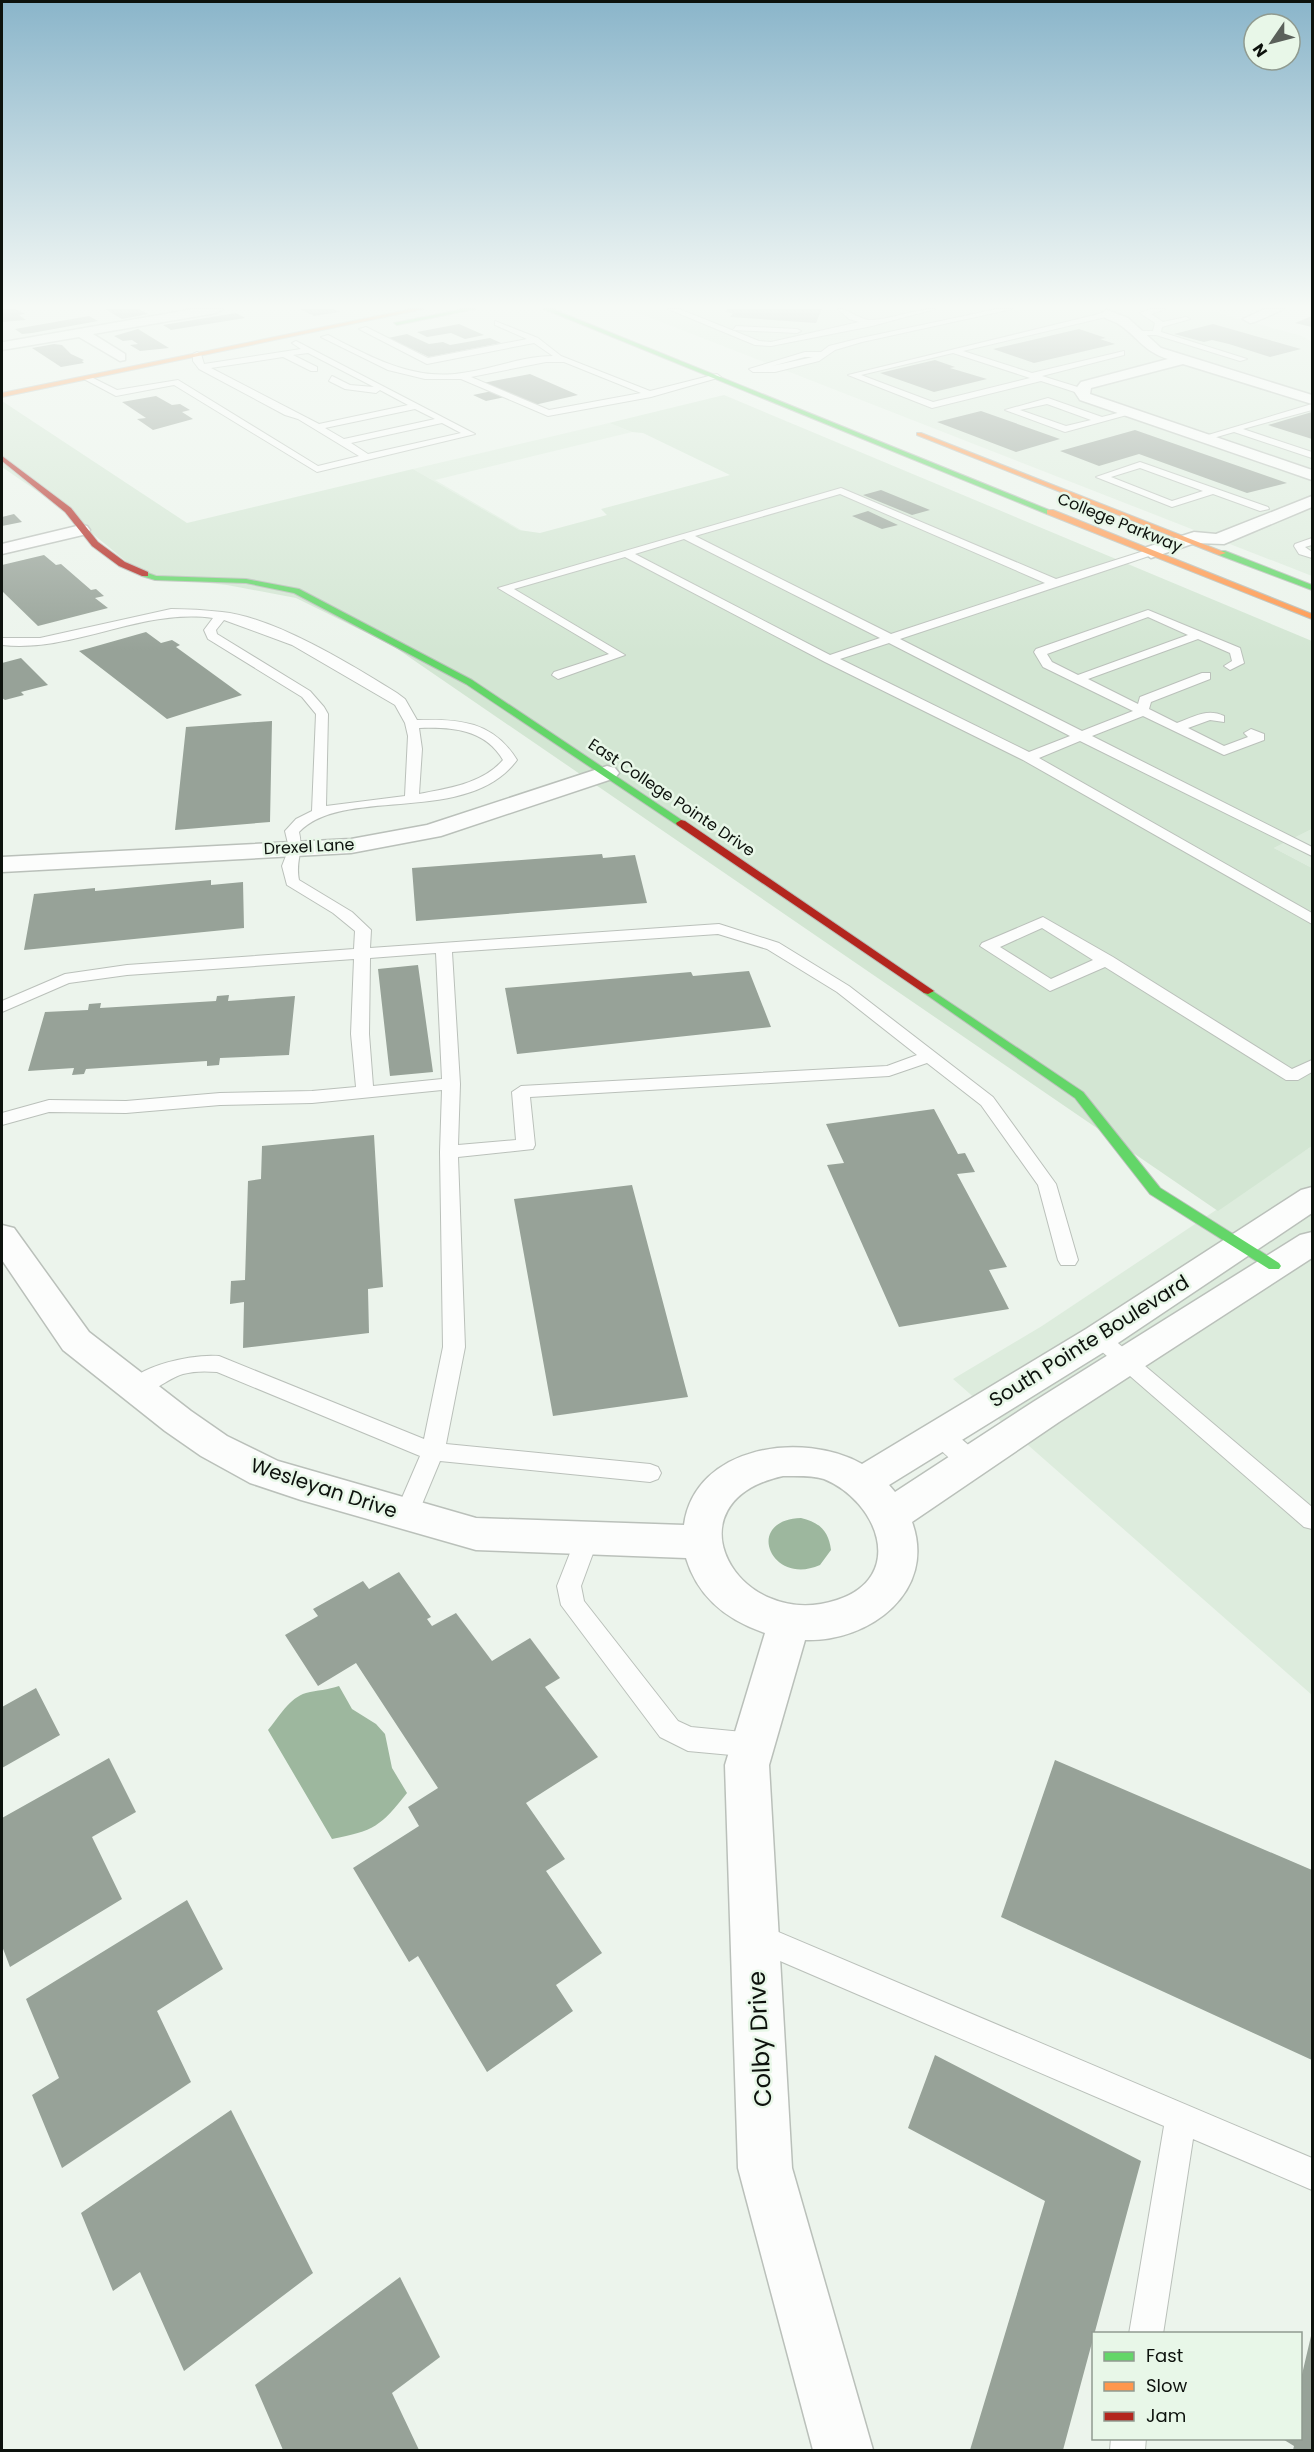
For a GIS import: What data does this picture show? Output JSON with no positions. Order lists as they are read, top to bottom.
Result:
{
  "streets": {
    "street": [
      "College Parkway",
      "East College Pointe Drive",
      "Drexel Lane",
      "South Pointe Boulevard",
      "Wesleyan Drive",
      "Colby Drive"
    ]
  },
  "crossings": [
    ["East College Pointe Drive", "Drexel Lane"],
    ["East College Pointe Drive", "South Pointe Boulevard"],
    ["South Pointe Boulevard", "Wesleyan Drive"],
    ["South Pointe Boulevard", "Colby Drive"],
    ["Wesleyan Drive", "Colby Drive"]
  ],
  "legend": ["Fast", "Slow", "Jam"],
  "north": "bottom left"
}
